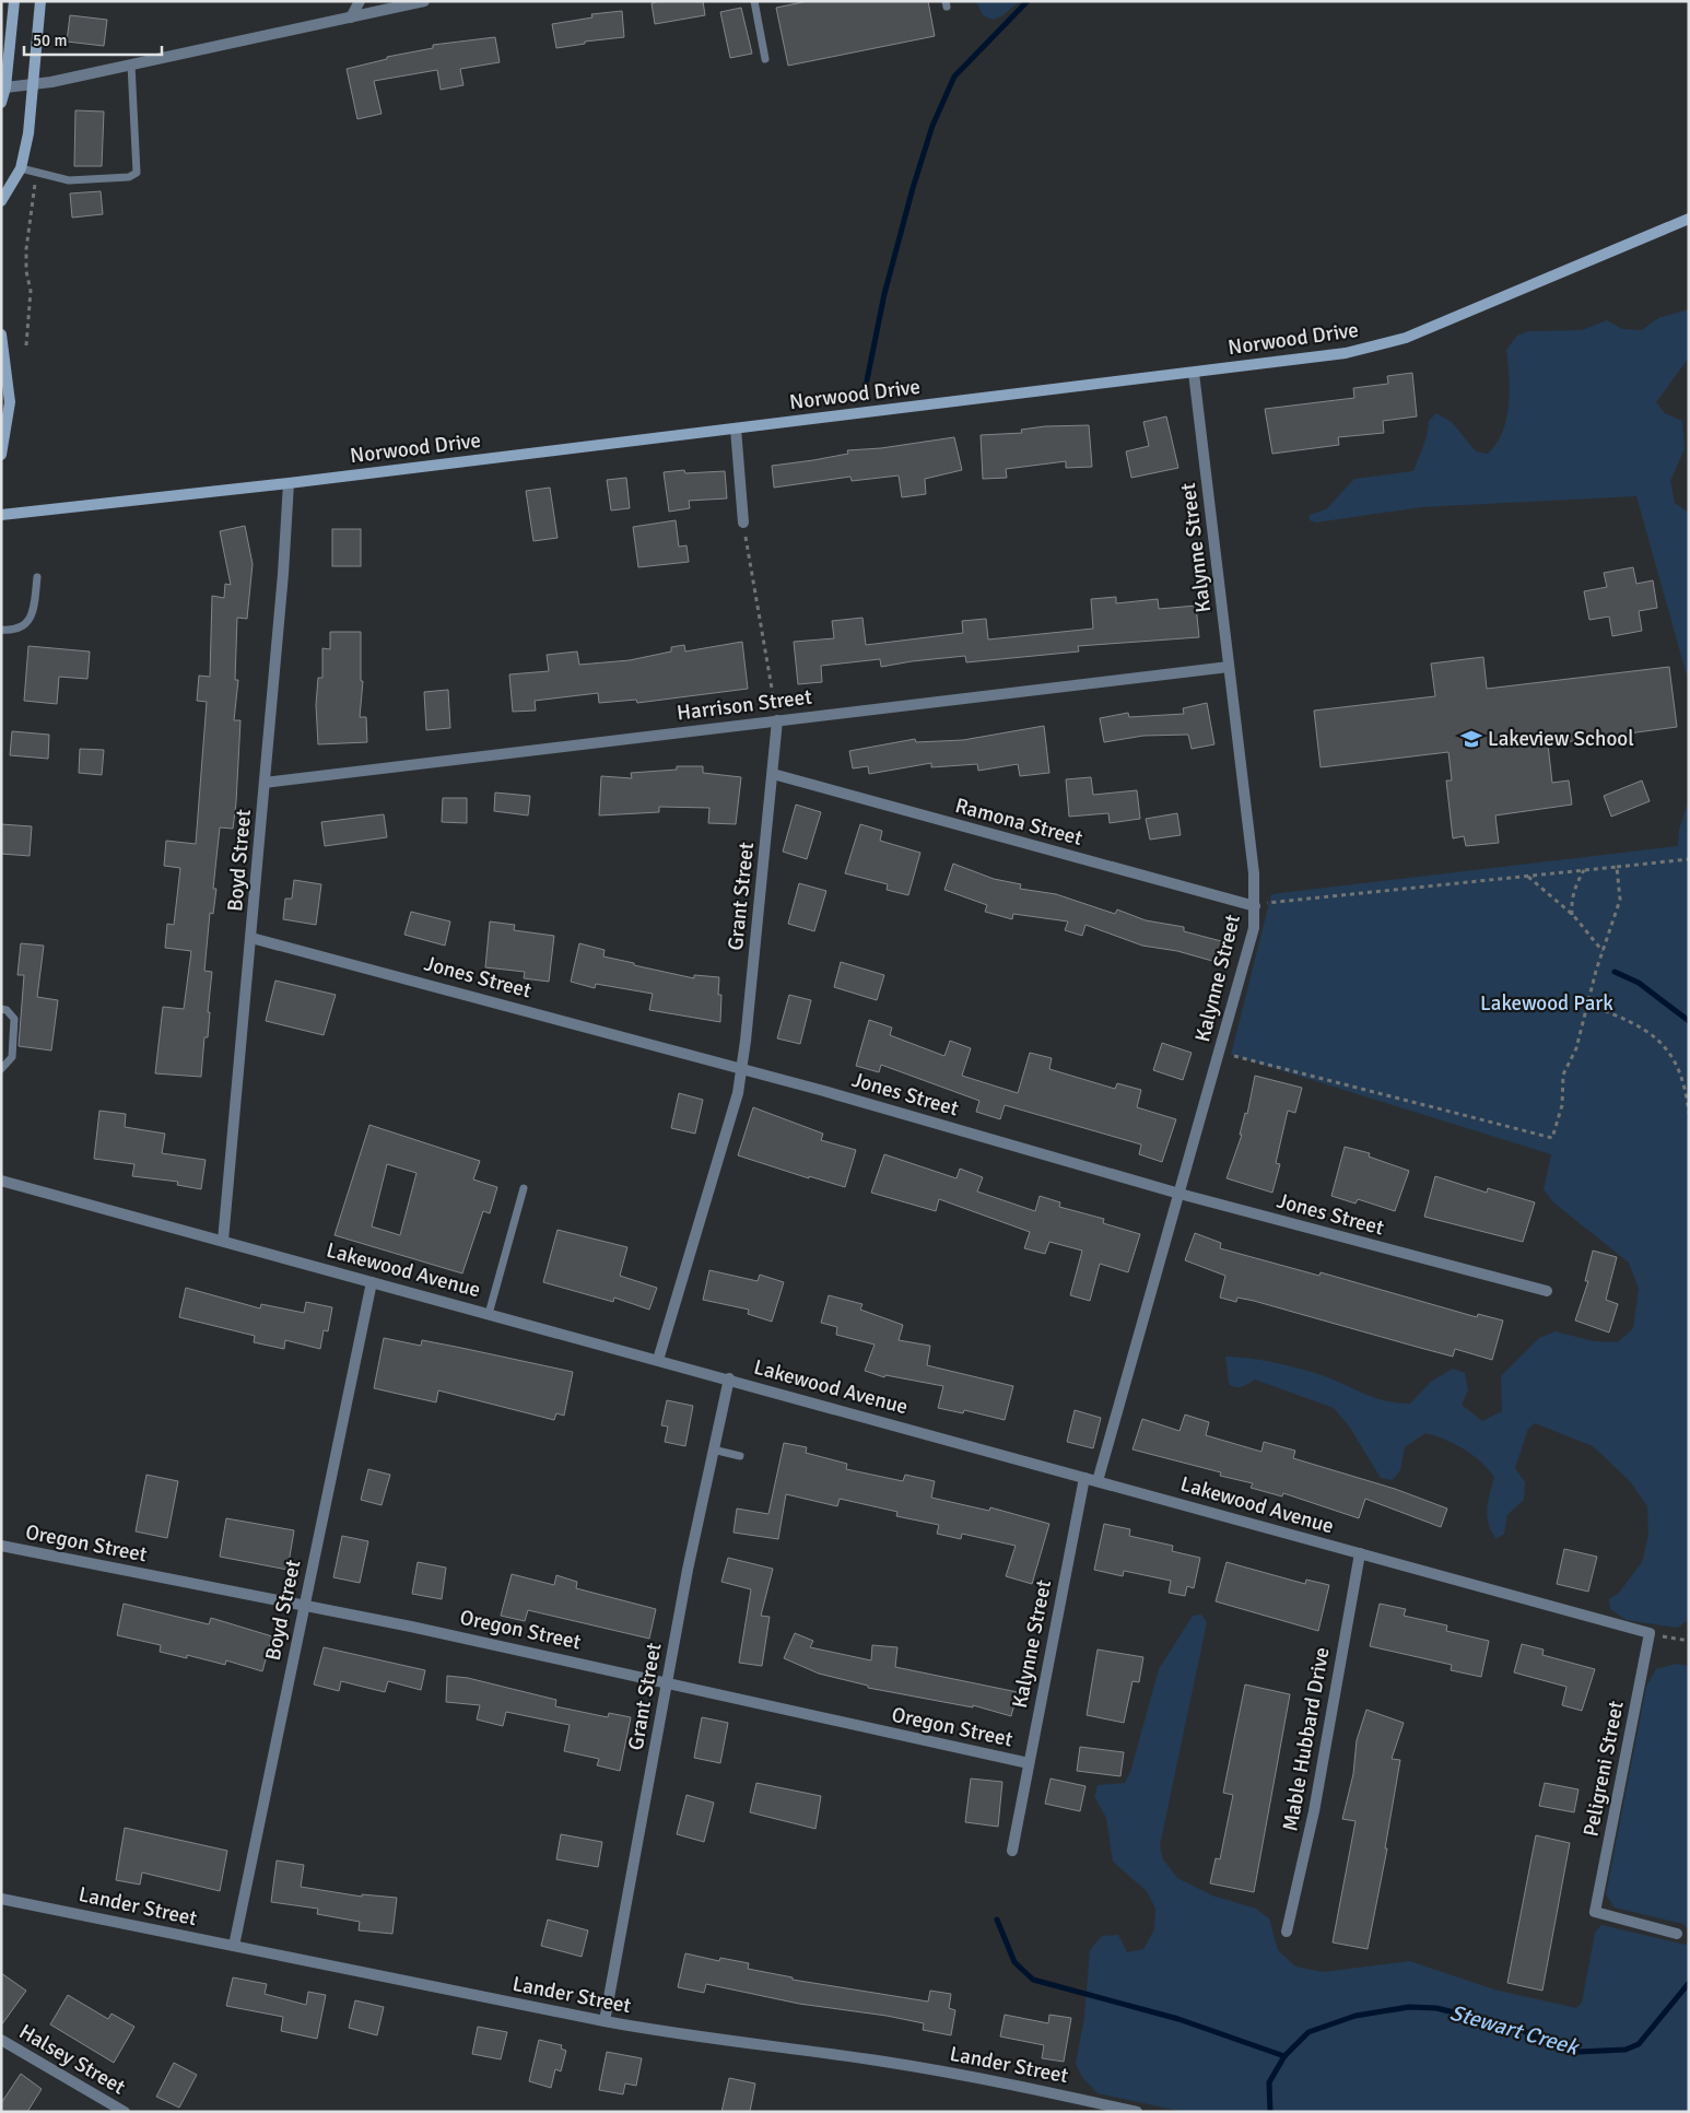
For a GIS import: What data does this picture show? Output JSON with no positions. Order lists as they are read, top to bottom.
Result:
{
  "streets": {
    "street": [
      "Norwood Drive",
      "Kalynne Street",
      "Harrison Street",
      "Ramona Street",
      "Boyd Street",
      "Grant Street",
      "Jones Street",
      "Lakewood Avenue",
      "Oregon Street",
      "Mable Hubbard Drive",
      "Peligreni Street",
      "Lander Street",
      "Halsey Street"
    ]
  },
  "crossings": [
    ["Norwood Drive", "Kalynne Street"],
    ["Norwood Drive", "Boyd Street"],
    ["Kalynne Street", "Harrison Street"],
    ["Kalynne Street", "Ramona Street"],
    ["Kalynne Street", "Jones Street"],
    ["Kalynne Street", "Lakewood Avenue"],
    ["Kalynne Street", "Oregon Street"],
    ["Harrison Street", "Boyd Street"],
    ["Harrison Street", "Grant Street"],
    ["Ramona Street", "Grant Street"],
    ["Boyd Street", "Jones Street"],
    ["Boyd Street", "Lakewood Avenue"],
    ["Boyd Street", "Oregon Street"],
    ["Boyd Street", "Lander Street"],
    ["Grant Street", "Jones Street"],
    ["Grant Street", "Lakewood Avenue"],
    ["Grant Street", "Oregon Street"],
    ["Grant Street", "Lander Street"],
    ["Lakewood Avenue", "Mable Hubbard Drive"],
    ["Lakewood Avenue", "Peligreni Street"]
  ],
  "water": ["Stewart Creek"],
  "parks": ["Lakewood Park"],
  "places": {
    "school or university": ["Lakeview School"]
  },
  "scale_bar": "50 m"
}
